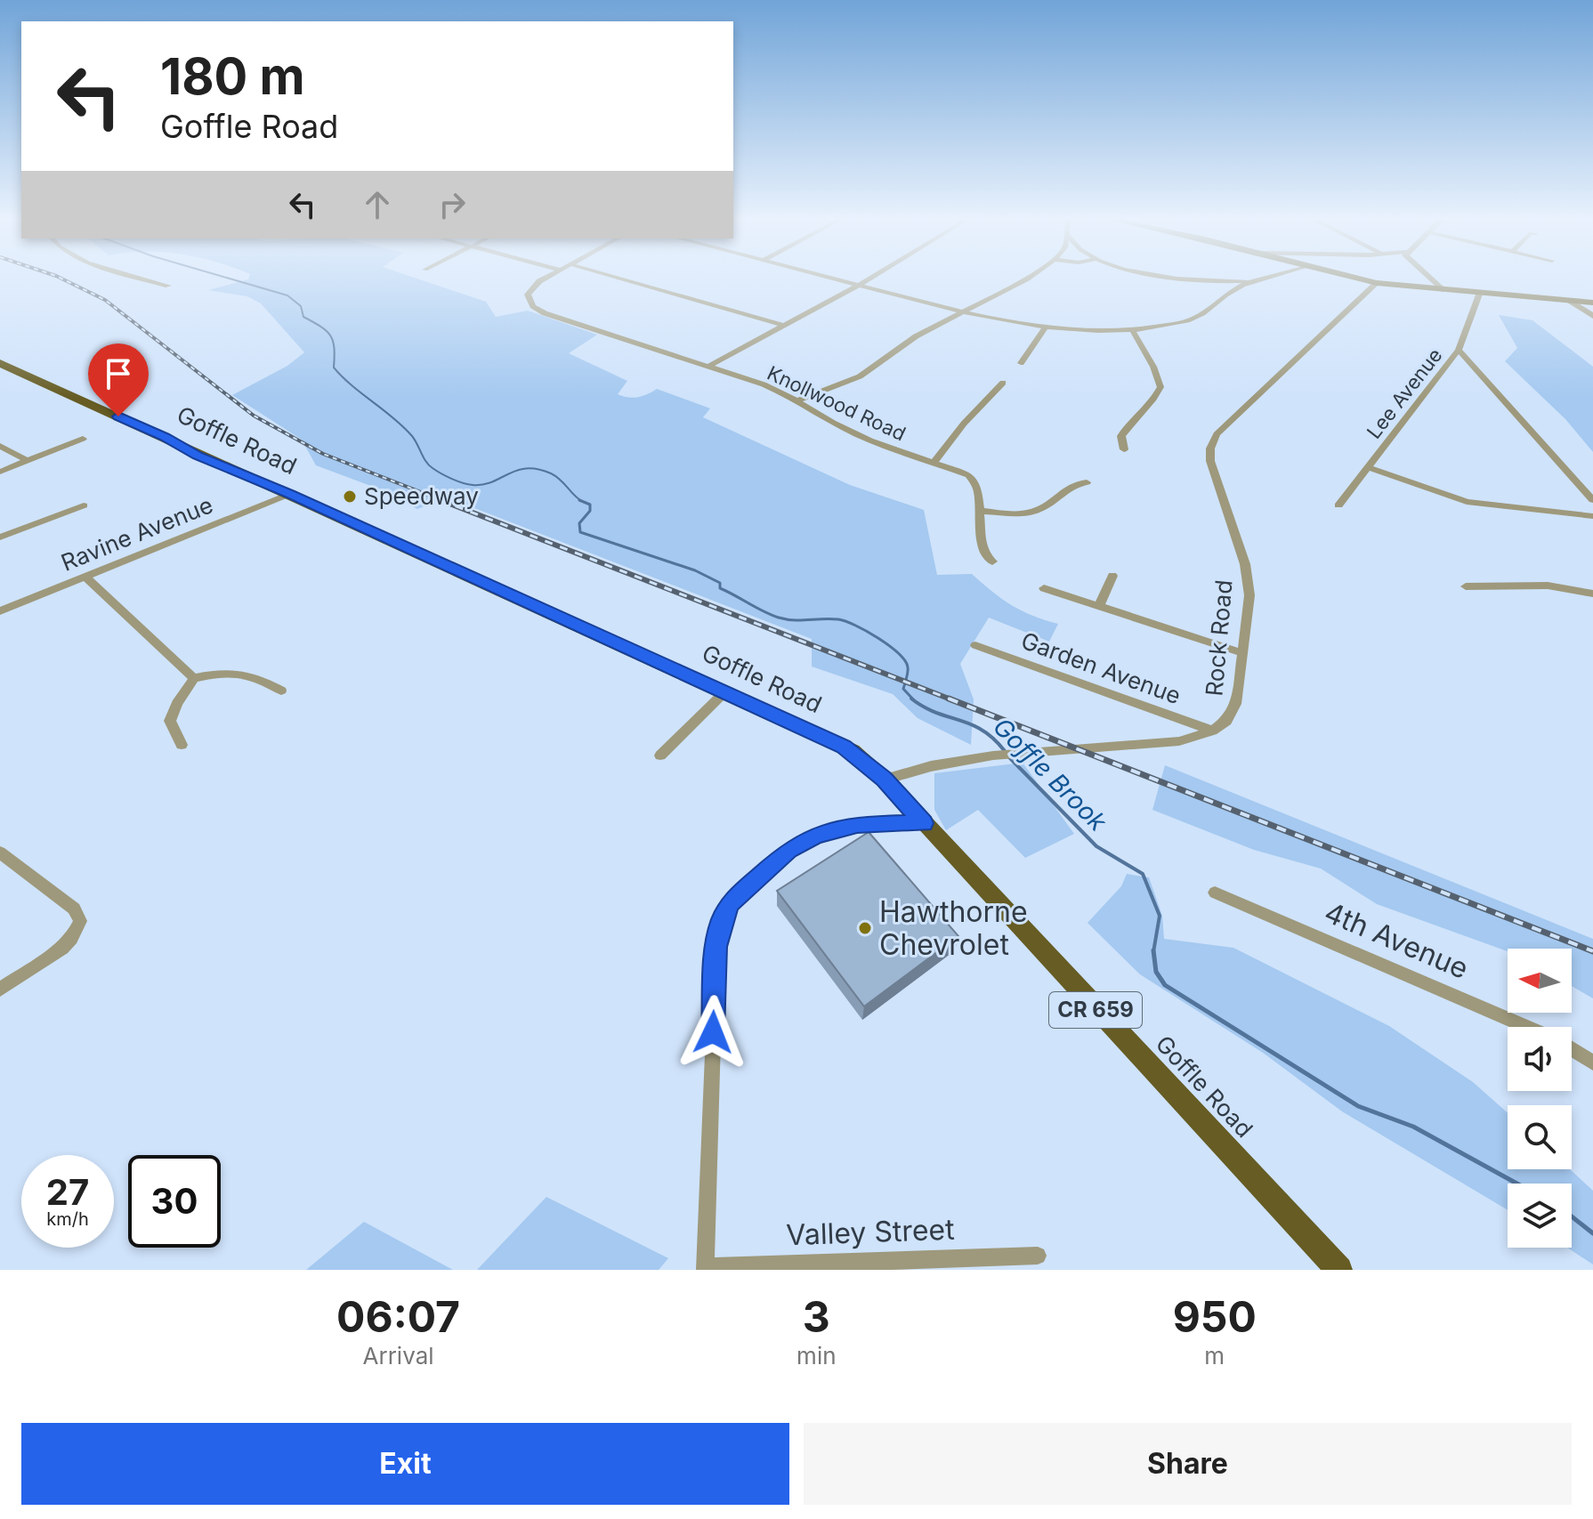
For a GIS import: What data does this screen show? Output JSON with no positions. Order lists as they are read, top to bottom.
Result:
{
  "streets": {
    "main road": ["Goffle Road", "CR 659"],
    "street": [
      "Lee Avenue",
      "Knollwood Road",
      "Ravine Avenue",
      "Rock Road",
      "Garden Avenue",
      "4th Avenue",
      "Valley Street"
    ]
  },
  "crossings": [
    ["Goffle Road", "Ravine Avenue"],
    ["Goffle Road", "Rock Road"],
    ["Rock Road", "Garden Avenue"]
  ],
  "water": ["Goffle Brook"],
  "places": ["Speedway", "Hawthorne Chevrolet"],
  "north": "left",
  "page": {
    "turn": ["180 m", "Goffle Road"],
    "speed": "27 km/h",
    "limit": "30",
    "eta": [
      "06:07",
      "Arrival",
      "3",
      "min",
      "950",
      "m"
    ],
    "buttons": ["Exit", "Share"]
  }
}
